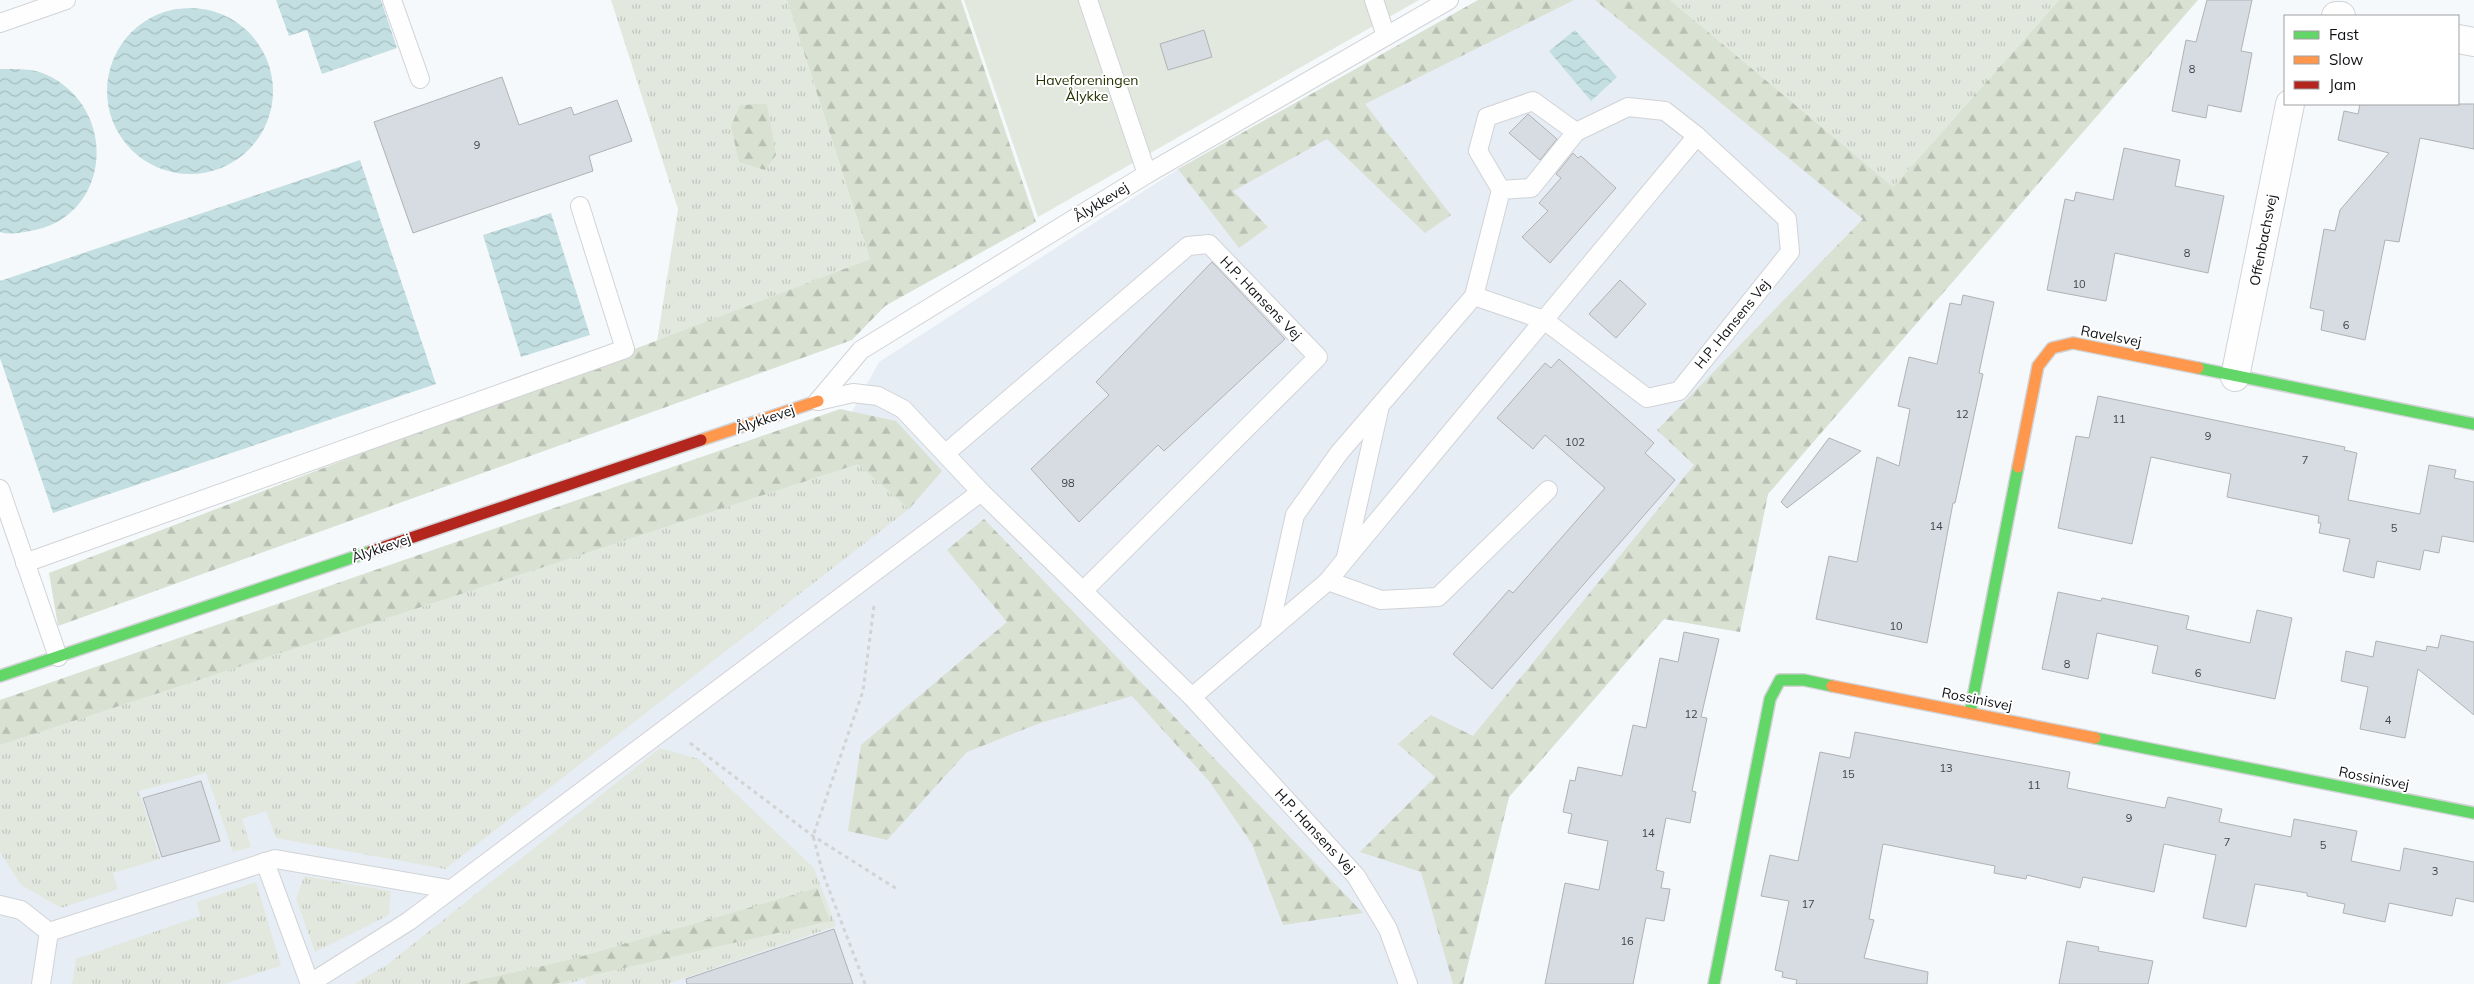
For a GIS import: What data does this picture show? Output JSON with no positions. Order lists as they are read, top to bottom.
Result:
{
  "streets": {
    "street": [
      "Ålykkevej",
      "Offenbachsvej",
      "Ravelsvej",
      "Rossinisvej"
    ],
    "lane": ["H.P. Hansens Vej"]
  },
  "crossings": [
    ["Ålykkevej", "H.P. Hansens Vej"],
    ["Offenbachsvej", "Ravelsvej"],
    ["Ravelsvej", "Rossinisvej"]
  ],
  "parks": ["Haveforeningen Ålykke"],
  "house_numbers": [
    "8",
    "9",
    "8",
    "10",
    "6",
    "12",
    "11",
    "9",
    "102",
    "7",
    "98",
    "14",
    "5",
    "10",
    "8",
    "6",
    "12",
    "4",
    "13",
    "15",
    "11",
    "9",
    "14",
    "7",
    "5",
    "3",
    "17",
    "16"
  ],
  "legend": ["Fast", "Slow", "Jam"]
}
